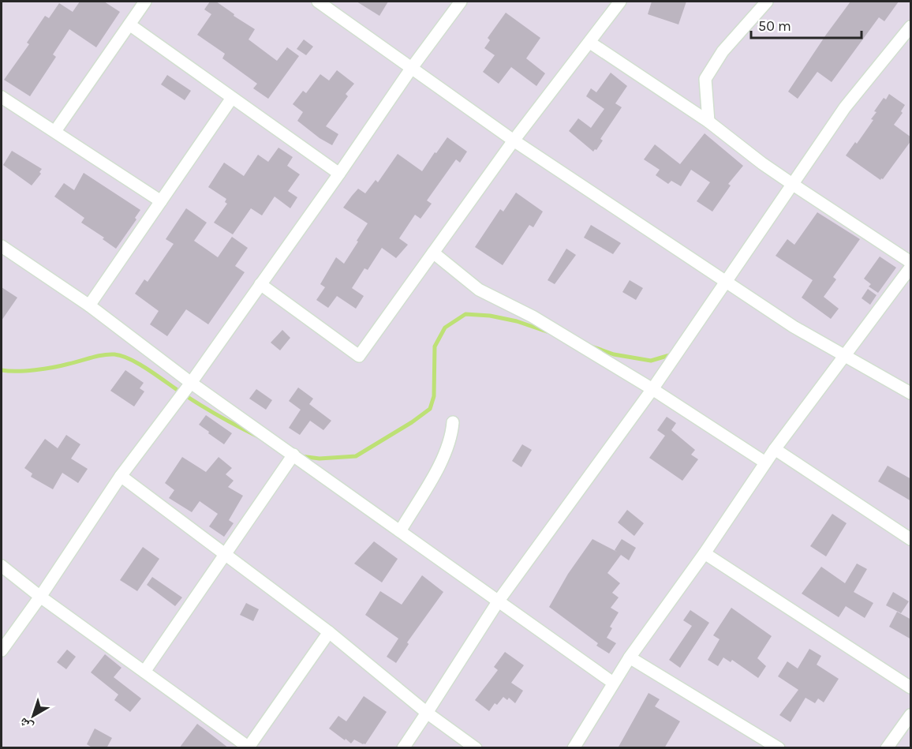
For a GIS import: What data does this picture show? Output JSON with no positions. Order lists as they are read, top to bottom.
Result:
{
  "scale_bar": "50 m",
  "north": "bottom left"
}
